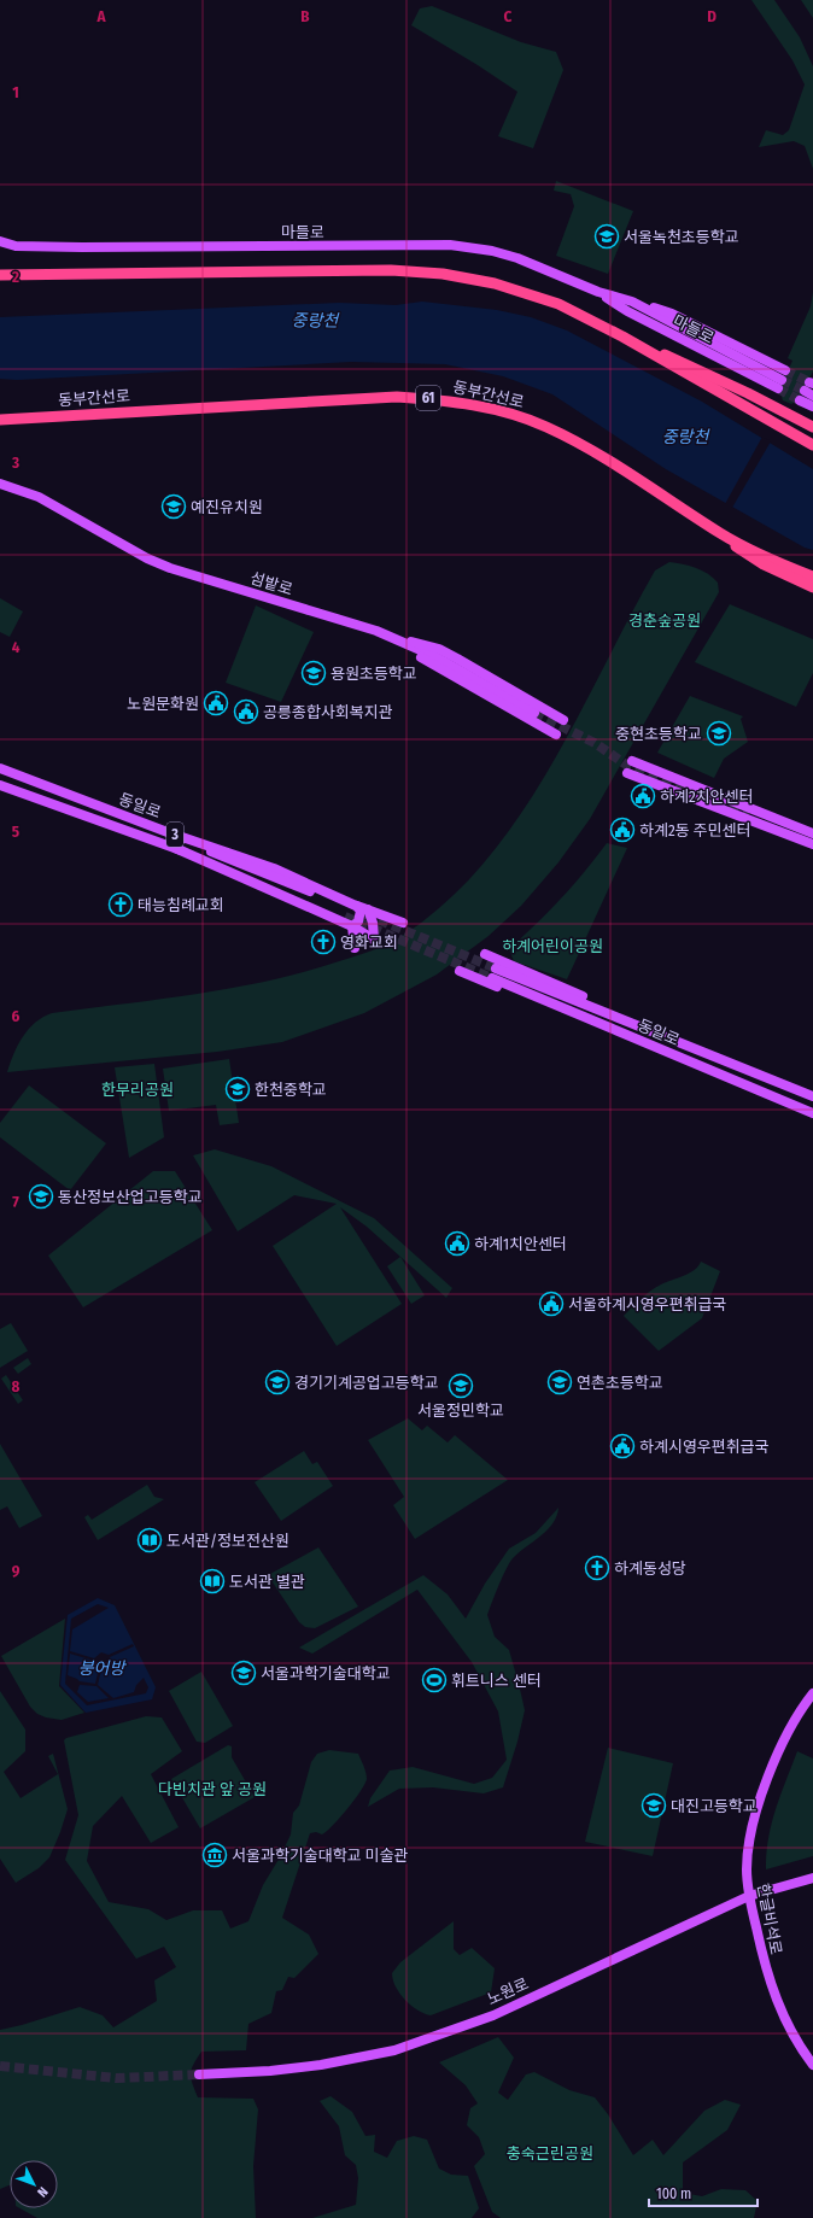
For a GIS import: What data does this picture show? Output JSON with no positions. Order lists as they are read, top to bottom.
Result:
{
  "streets": {
    "highway": ["동부간선로", "61"],
    "main road": [
      "마들로",
      "섬밭로",
      "동일로",
      "3",
      "한글비석로",
      "노원로"
    ]
  },
  "crossings": [
    ["한글비석로", "노원로"]
  ],
  "water": ["중랑천", "붕어방"],
  "parks": [
    "경춘숲공원",
    "하계어린이공원",
    "한무리공원",
    "다빈치관 앞 공원",
    "충숙근린공원"
  ],
  "places": {
    "school or university": [
      "서울녹천초등학교",
      "예진유치원",
      "용원초등학교",
      "중현초등학교",
      "한천중학교",
      "동산정보산업고등학교",
      "경기기계공업고등학교",
      "연촌초등학교",
      "서울정민학교",
      "서울과학기술대학교",
      "대진고등학교"
    ],
    "public building": [
      "노원문화원",
      "공릉종합사회복지관",
      "하계2치안센터",
      "하계2동 주민센터",
      "하계1치안센터",
      "서울하계시영우편취급국",
      "하계시영우편취급국"
    ],
    "church": ["태능침례교회", "영화교회", "하계동성당"],
    "library": ["도서관/정보전산원", "도서관 별관"],
    "sports": ["휘트니스 센터"],
    "museum": ["서울과학기술대학교 미술관"]
  },
  "scale_bar": "100 m",
  "north": "bottom right",
  "grid": {
    "columns": [
      "A",
      "B",
      "C",
      "D"
    ],
    "rows": [
      "1",
      "2",
      "3",
      "4",
      "5",
      "6",
      "7",
      "8",
      "9"
    ]
  }
}
